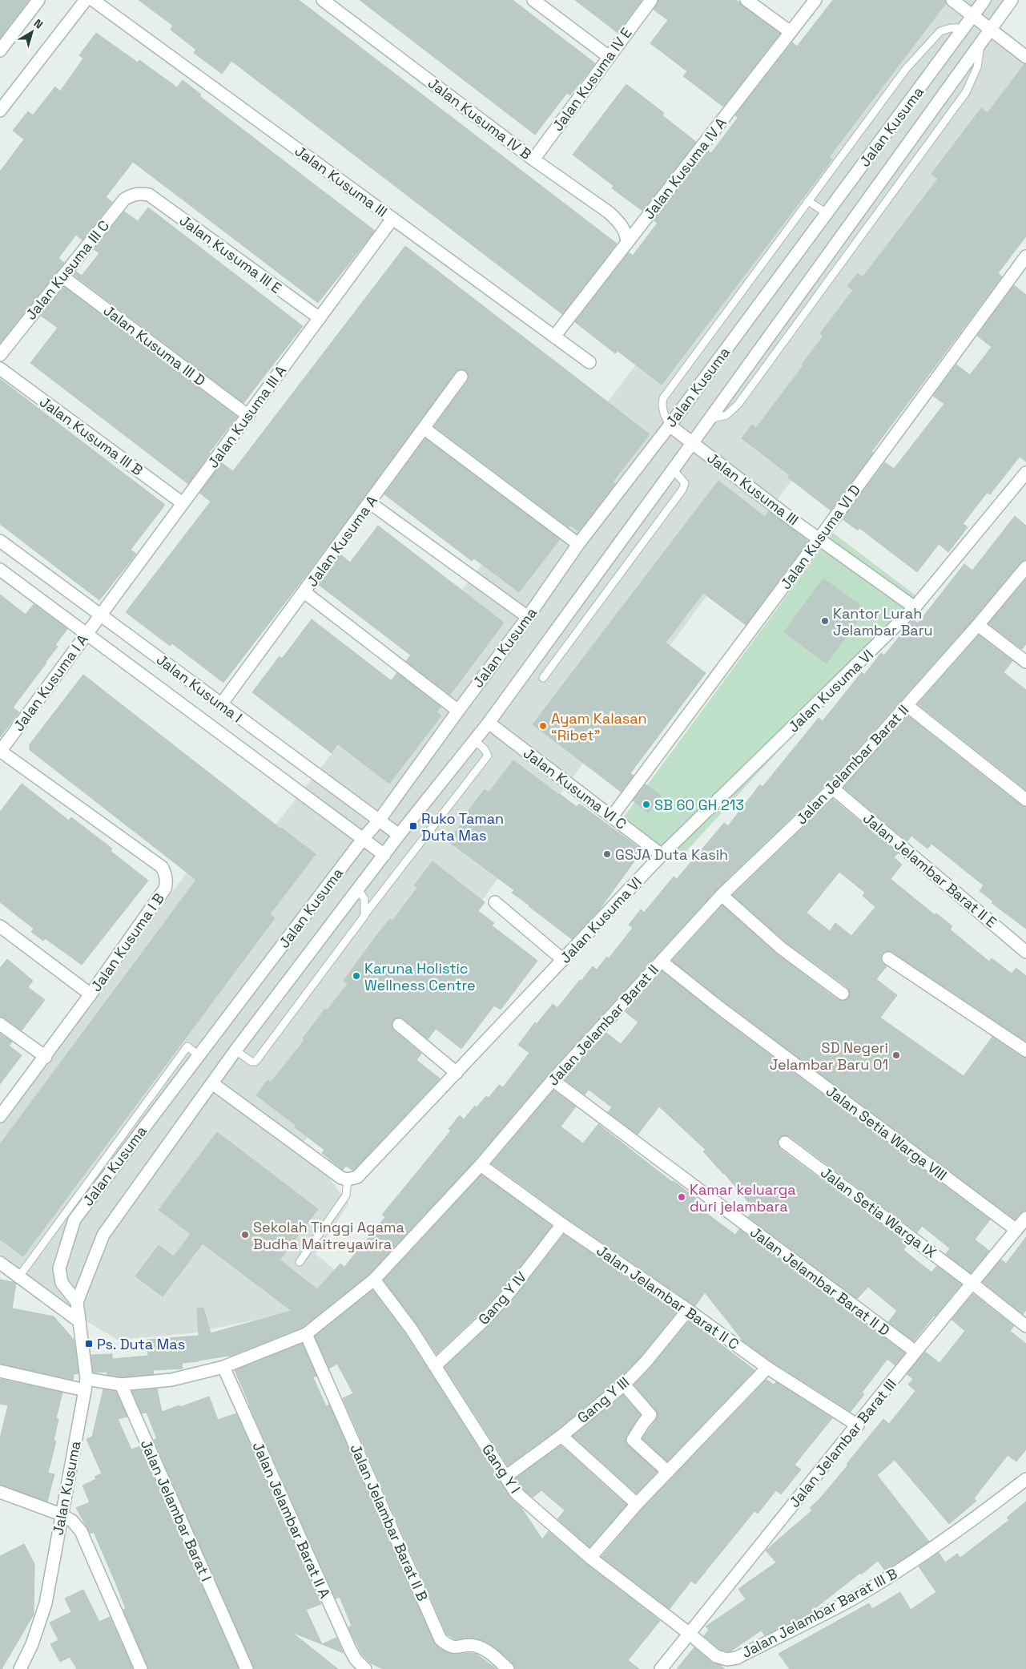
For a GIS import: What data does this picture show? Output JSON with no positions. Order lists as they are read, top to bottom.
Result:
{
  "streets": {
    "street": [
      "Jalan Kusuma IV E",
      "Jalan Kusuma IV B",
      "Jalan Kusuma",
      "Jalan Kusuma IV A",
      "Jalan Kusuma III",
      "Jalan Kusuma III E",
      "Jalan Kusuma III C",
      "Jalan Kusuma III D",
      "Jalan Kusuma III A",
      "Jalan Kusuma III B",
      "Jalan Kusuma VI D",
      "Jalan Kusuma A",
      "Jalan Kusuma I A",
      "Jalan Kusuma I",
      "Jalan Kusuma VI",
      "Jalan Jelambar Barat II",
      "Jalan Kusuma VI C",
      "Jalan Jelambar Barat II E",
      "Jalan Kusuma I B",
      "Jalan Setia Warga VIII",
      "Jalan Setia Warga IX",
      "Jalan Jelambar Barat II D",
      "Jalan Jelambar Barat II C",
      "Gang Y IV",
      "Gang Y III",
      "Jalan Jelambar Barat III",
      "Gang Y I",
      "Jalan Jelambar Barat I",
      "Jalan Jelambar Barat II A",
      "Jalan Jelambar Barat II B",
      "Jalan Jelambar Barat III B"
    ]
  },
  "crossings": [
    ["Jalan Kusuma IV E", "Jalan Kusuma IV B"],
    ["Jalan Kusuma IV B", "Jalan Kusuma IV A"],
    ["Jalan Kusuma", "Jalan Kusuma III"],
    ["Jalan Kusuma", "Jalan Kusuma I"],
    ["Jalan Kusuma", "Jalan Kusuma VI C"],
    ["Jalan Kusuma IV A", "Jalan Kusuma III"],
    ["Jalan Kusuma III", "Jalan Kusuma III A"],
    ["Jalan Kusuma III", "Jalan Kusuma VI D"],
    ["Jalan Kusuma III", "Jalan Kusuma VI"],
    ["Jalan Kusuma III E", "Jalan Kusuma III C"],
    ["Jalan Kusuma III E", "Jalan Kusuma III A"],
    ["Jalan Kusuma III C", "Jalan Kusuma III D"],
    ["Jalan Kusuma III D", "Jalan Kusuma III A"],
    ["Jalan Kusuma III A", "Jalan Kusuma III B"],
    ["Jalan Kusuma III A", "Jalan Kusuma I A"],
    ["Jalan Kusuma III A", "Jalan Kusuma I"],
    ["Jalan Kusuma VI D", "Jalan Kusuma VI C"],
    ["Jalan Kusuma A", "Jalan Kusuma I"],
    ["Jalan Kusuma I A", "Jalan Kusuma I"],
    ["Jalan Kusuma I A", "Jalan Kusuma I B"],
    ["Jalan Kusuma VI", "Jalan Kusuma VI C"],
    ["Jalan Jelambar Barat II", "Jalan Jelambar Barat II E"],
    ["Jalan Jelambar Barat II", "Jalan Setia Warga VIII"],
    ["Jalan Jelambar Barat II", "Jalan Jelambar Barat II D"],
    ["Jalan Jelambar Barat II", "Jalan Jelambar Barat II C"],
    ["Jalan Jelambar Barat II", "Gang Y I"],
    ["Jalan Jelambar Barat II", "Jalan Jelambar Barat I"],
    ["Jalan Jelambar Barat II", "Jalan Jelambar Barat II A"],
    ["Jalan Jelambar Barat II", "Jalan Jelambar Barat II B"],
    ["Jalan Setia Warga VIII", "Jalan Jelambar Barat III"],
    ["Jalan Setia Warga IX", "Jalan Jelambar Barat III"],
    ["Jalan Jelambar Barat II D", "Jalan Jelambar Barat III"],
    ["Jalan Jelambar Barat II C", "Gang Y IV"],
    ["Jalan Jelambar Barat II C", "Gang Y III"],
    ["Jalan Jelambar Barat II C", "Jalan Jelambar Barat III"],
    ["Gang Y IV", "Gang Y I"],
    ["Gang Y III", "Gang Y I"],
    ["Jalan Jelambar Barat III", "Gang Y I"],
    ["Jalan Jelambar Barat III", "Jalan Jelambar Barat III B"],
    ["Gang Y I", "Jalan Jelambar Barat III B"]
  ],
  "places": {
    "other": [
      "Kantor Lurah Jelambar Baru",
      "Ayam Kalasan “Ribet”",
      "SB 60 GH 213",
      "GSJA Duta Kasih",
      "Karuna Holistic Wellness Centre",
      "SD Negeri Jelambar Baru 01",
      "Kamar keluarga duri jelambara",
      "Sekolah Tinggi Agama Budha Maitreyawira"
    ],
    "transit": ["Ruko Taman Duta Mas", "Ps. Duta Mas"]
  },
  "north": "top right"
}
